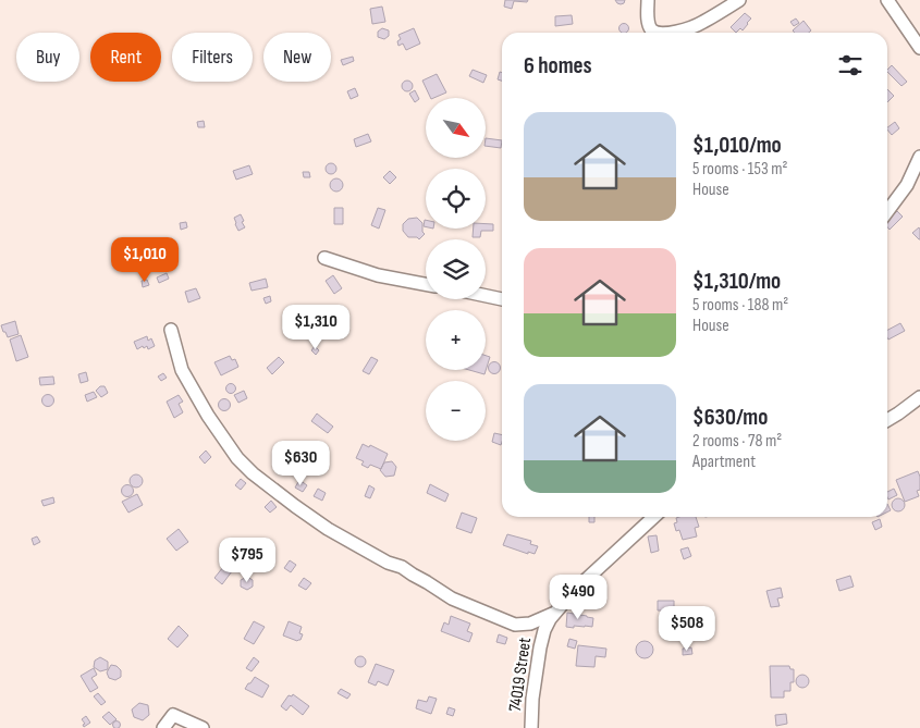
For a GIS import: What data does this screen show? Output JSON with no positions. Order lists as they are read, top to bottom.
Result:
{
  "streets": {
    "street": ["74019 Street"]
  },
  "north": "bottom right",
  "page": {
    "chip": [
      "Buy",
      "Rent",
      "Filters",
      "New"
    ],
    "heading": "6 homes",
    "map_buttons": ["+", "−"],
    "list": [
      {
        "name": "$1,010/mo",
        "note": "5 rooms · 153 m² · House"
      },
      {
        "name": "$1,310/mo",
        "note": "5 rooms · 188 m² · House"
      },
      {
        "name": "$630/mo",
        "note": "2 rooms · 78 m² · Apartment"
      }
    ],
    "price": [
      "$1,010",
      "$1,310",
      "$630",
      "$795",
      "$490",
      "$508"
    ]
  }
}
